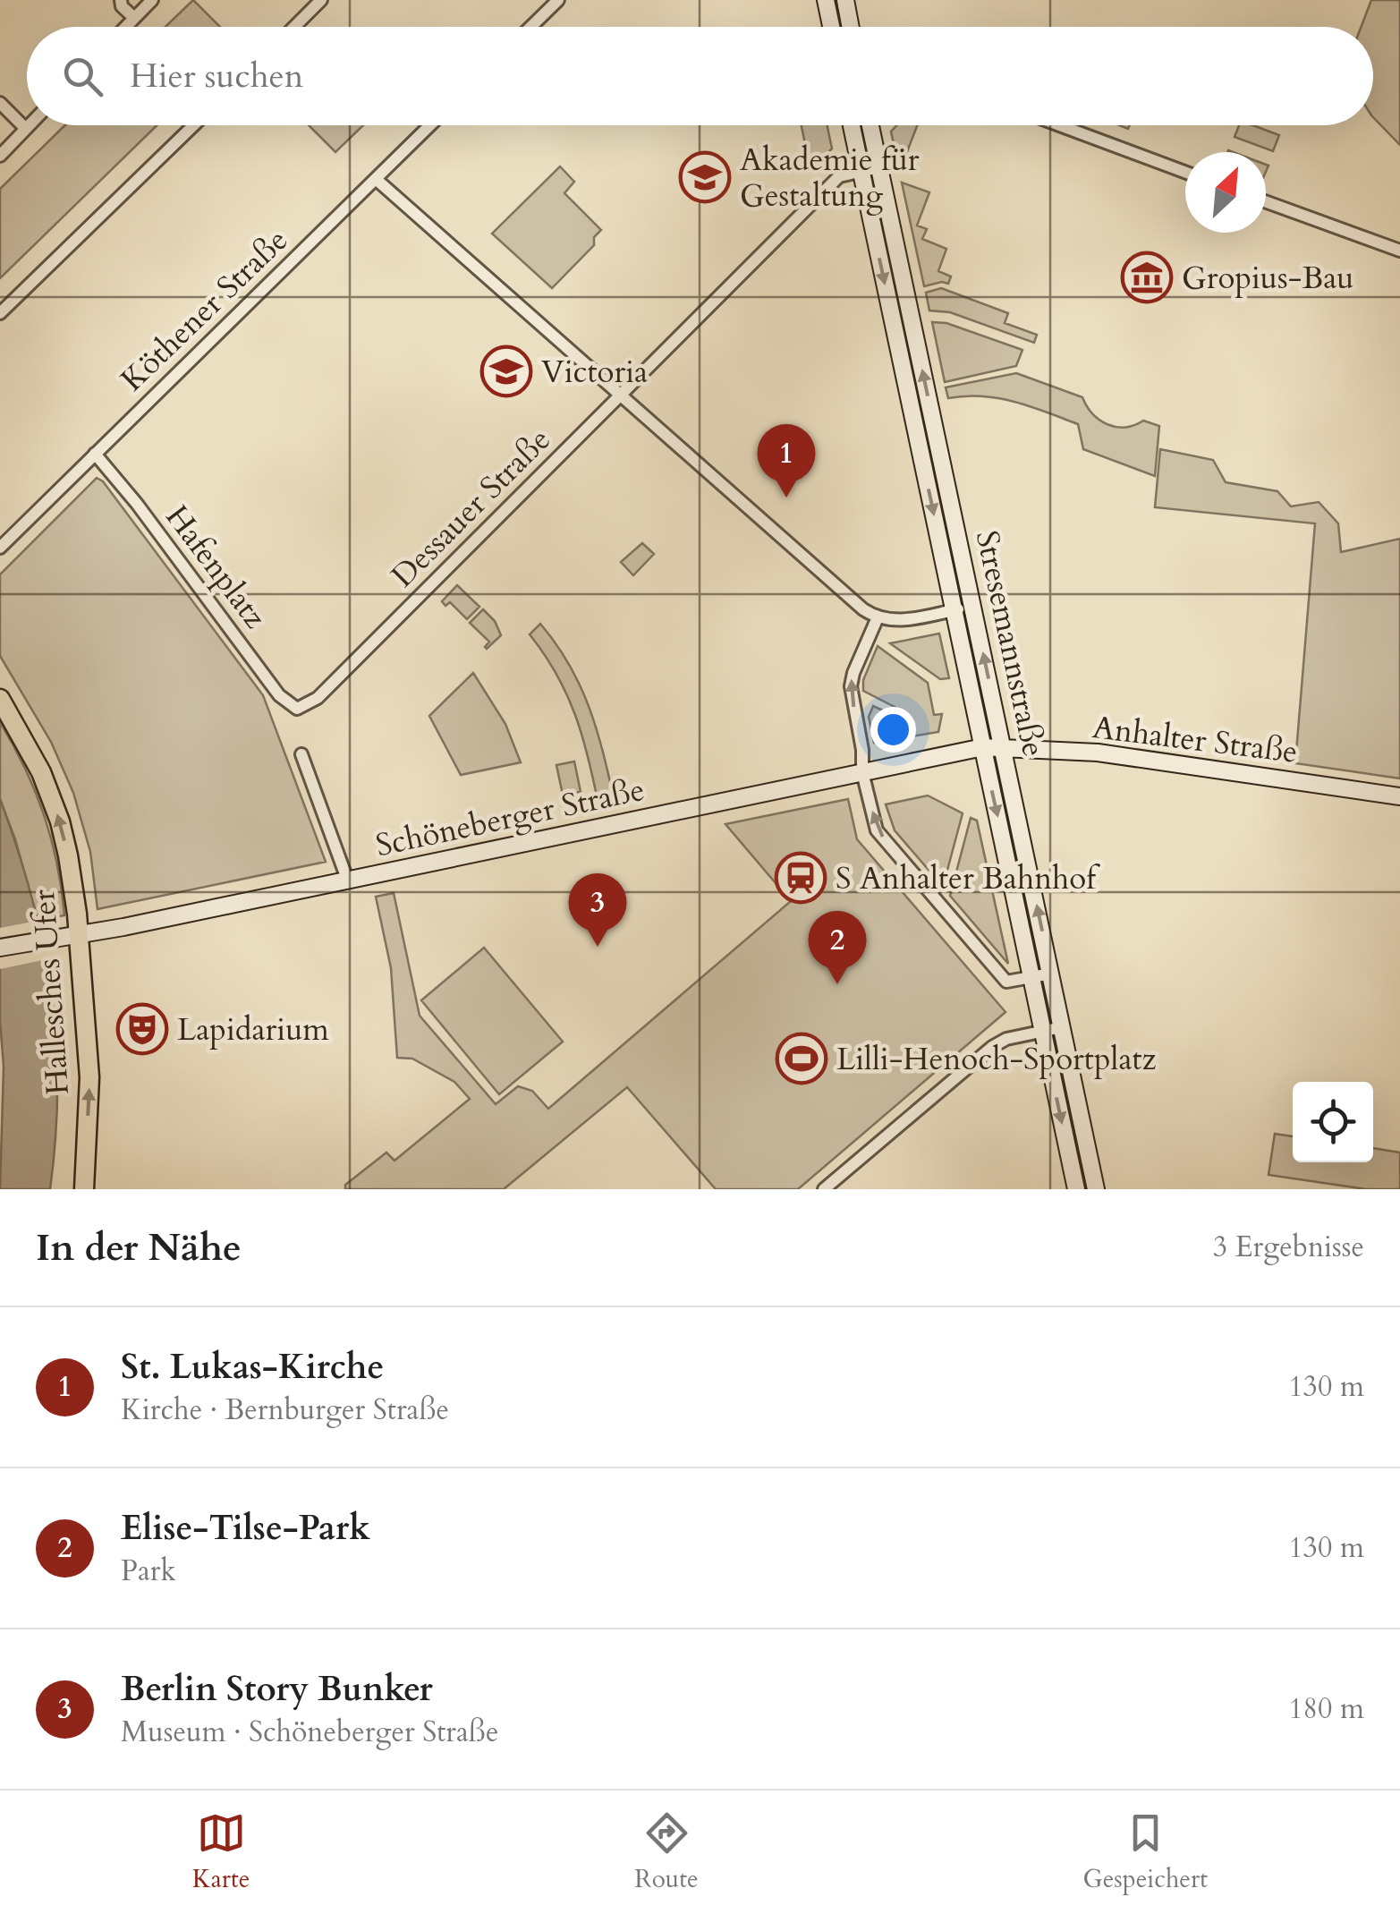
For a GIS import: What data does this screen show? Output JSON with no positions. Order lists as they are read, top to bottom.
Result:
{
  "streets": {
    "main road": [
      "Stresemannstraße",
      "Anhalter Straße",
      "Schöneberger Straße",
      "Hallesches Ufer"
    ],
    "street": ["Köthener Straße", "Dessauer Straße", "Hafenplatz"]
  },
  "crossings": [
    ["Köthener Straße", "Hafenplatz"],
    ["Dessauer Straße", "Hafenplatz"],
    ["Dessauer Straße", "Stresemannstraße"],
    ["Stresemannstraße", "Anhalter Straße"],
    ["Stresemannstraße", "Schöneberger Straße"],
    ["Anhalter Straße", "Schöneberger Straße"],
    ["Schöneberger Straße", "Hallesches Ufer"]
  ],
  "one_way": ["Hallesches Ufer"],
  "places": {
    "school or university": ["Akademie für Gestaltung", "Victoria"],
    "museum": ["Gropius-Bau"],
    "station": ["S Anhalter Bahnhof"],
    "theatre": ["Lapidarium"],
    "sports": ["Lilli-Henoch-Sportplatz"]
  },
  "north": "top right",
  "page": {
    "search": "Hier suchen",
    "pins": ["1", "3", "2"],
    "heading": ["In der Nähe", "3 Ergebnisse"],
    "list": [
      {
        "mark": "1",
        "name": "St. Lukas-Kirche",
        "note": "Kirche · Bernburger Straße",
        "value": "130 m"
      },
      {
        "mark": "2",
        "name": "Elise-Tilse-Park",
        "note": "Park",
        "value": "130 m"
      },
      {
        "mark": "3",
        "name": "Berlin Story Bunker",
        "note": "Museum · Schöneberger Straße",
        "value": "180 m"
      }
    ],
    "nav": ["Karte", "Route", "Gespeichert"]
  }
}
